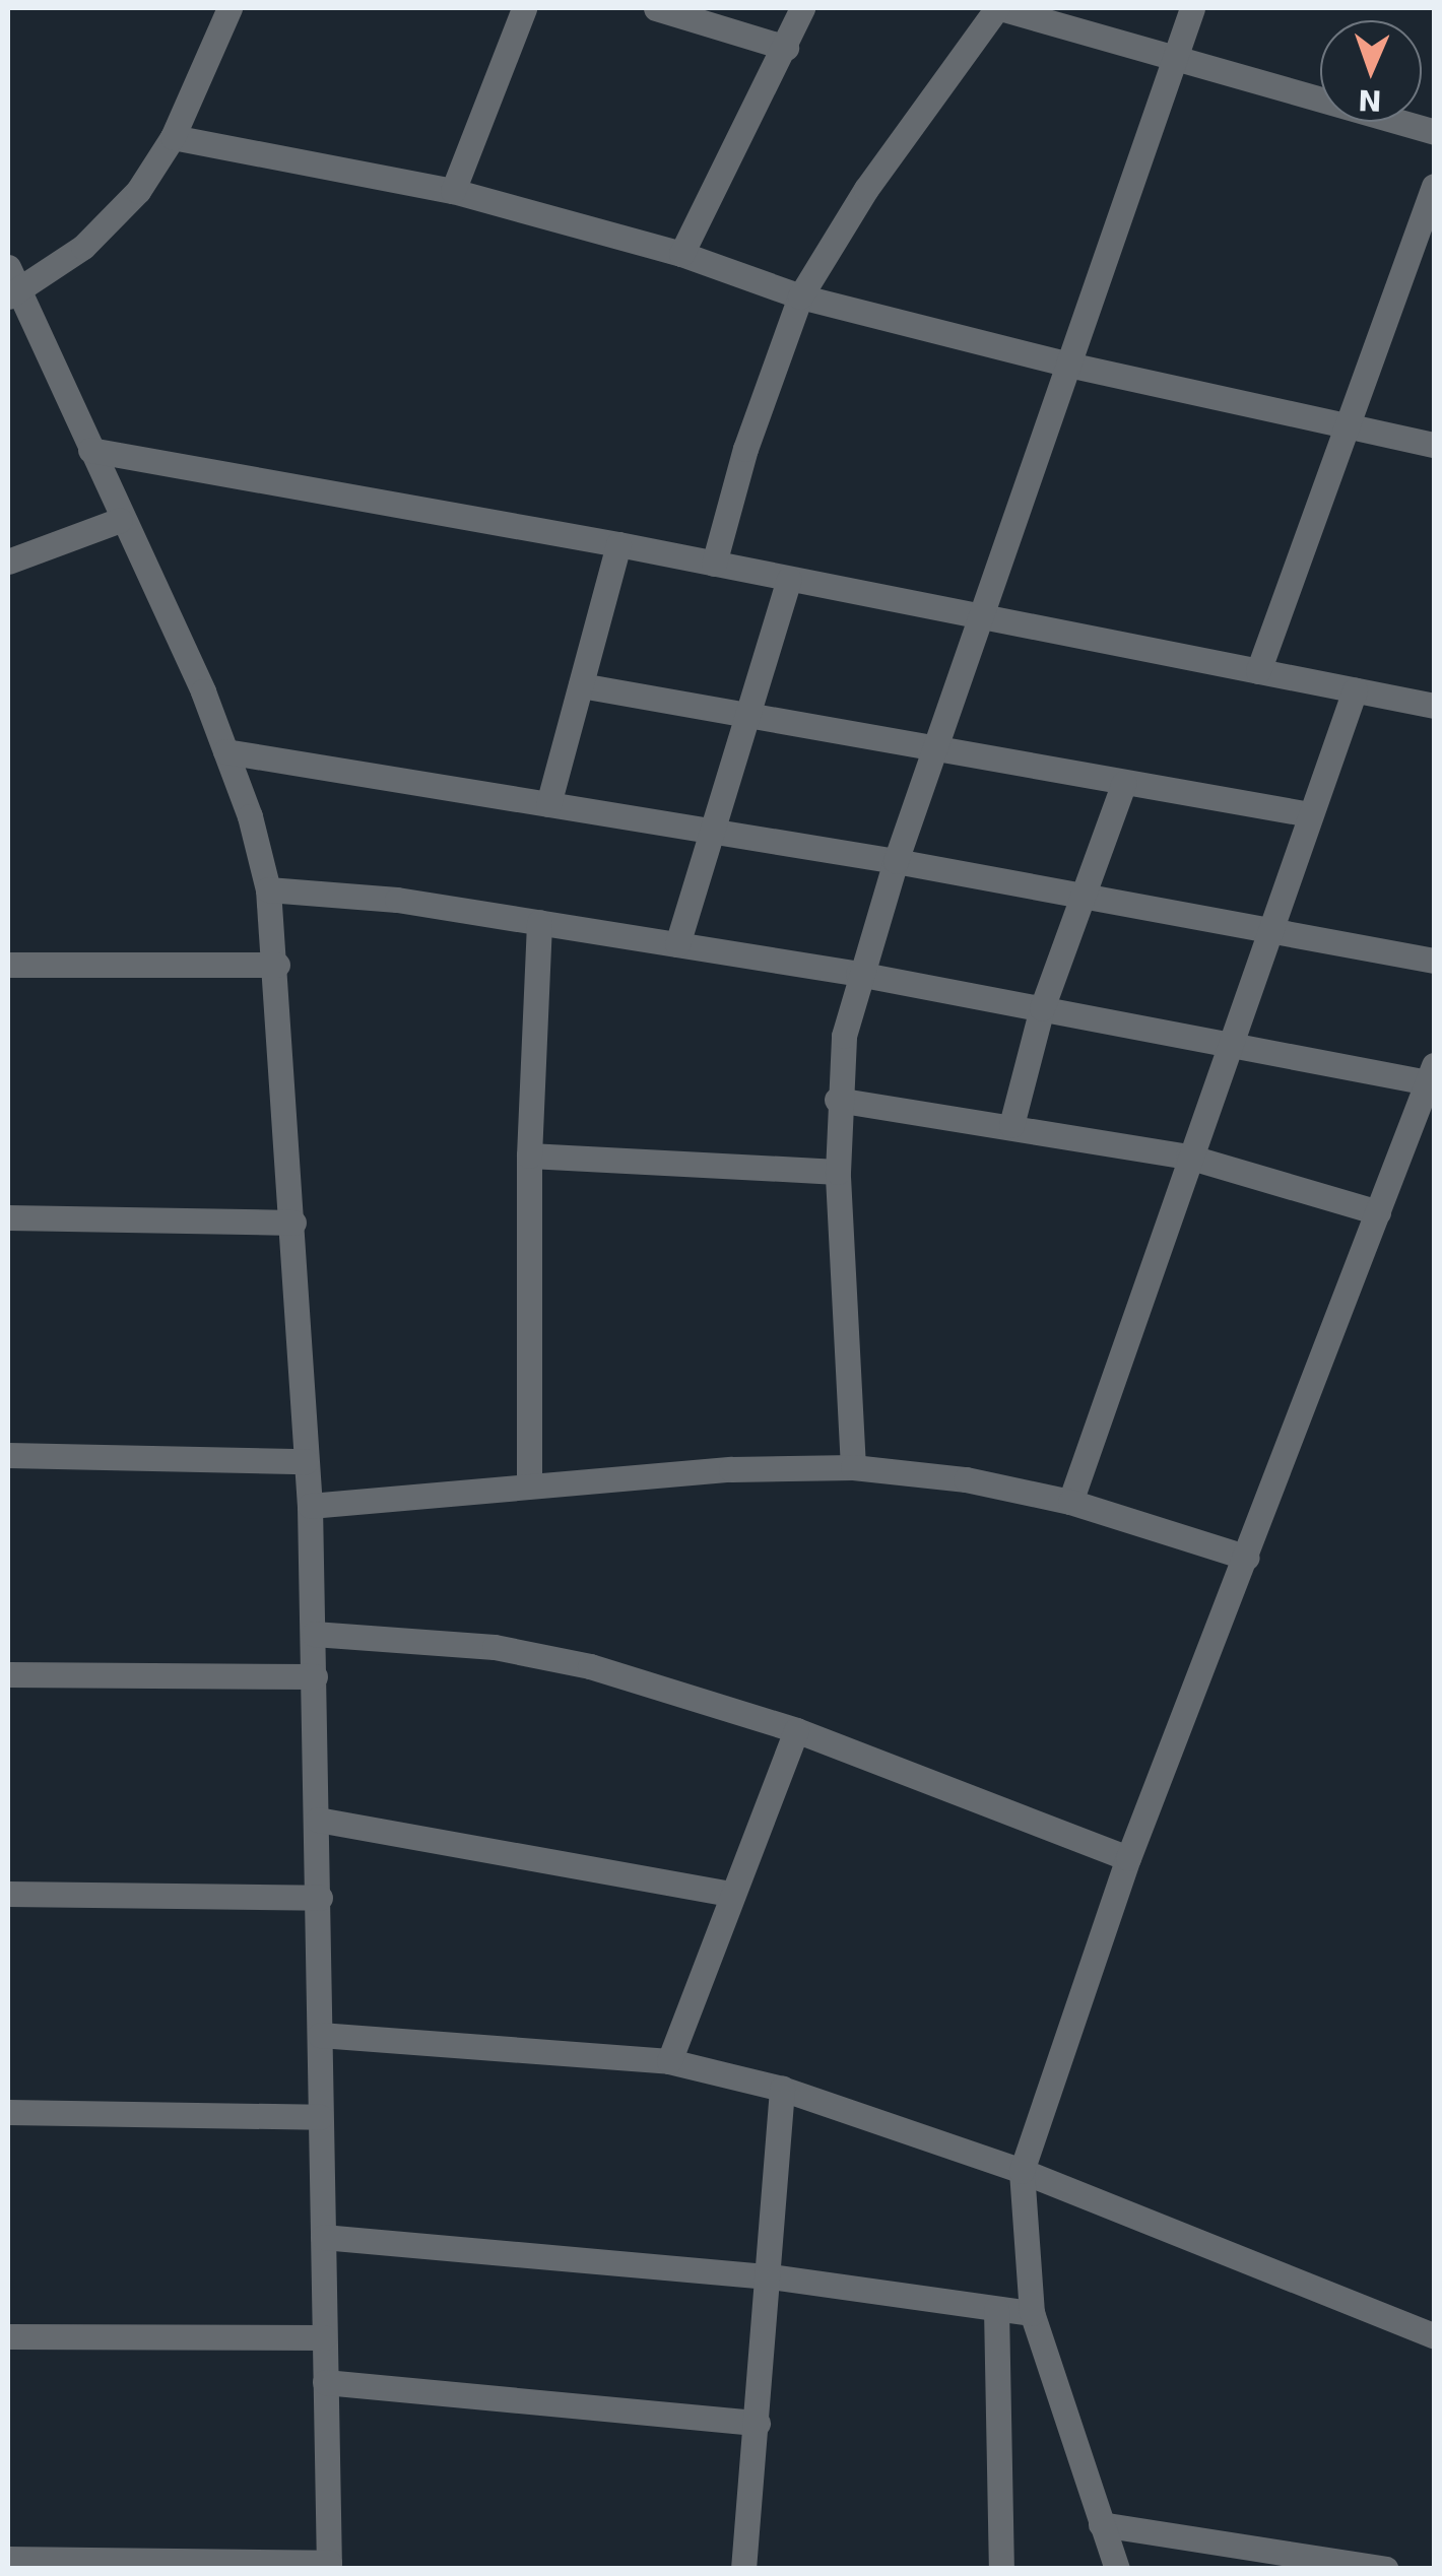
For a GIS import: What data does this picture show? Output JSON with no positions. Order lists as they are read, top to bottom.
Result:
{
  "north": "bottom"
}
